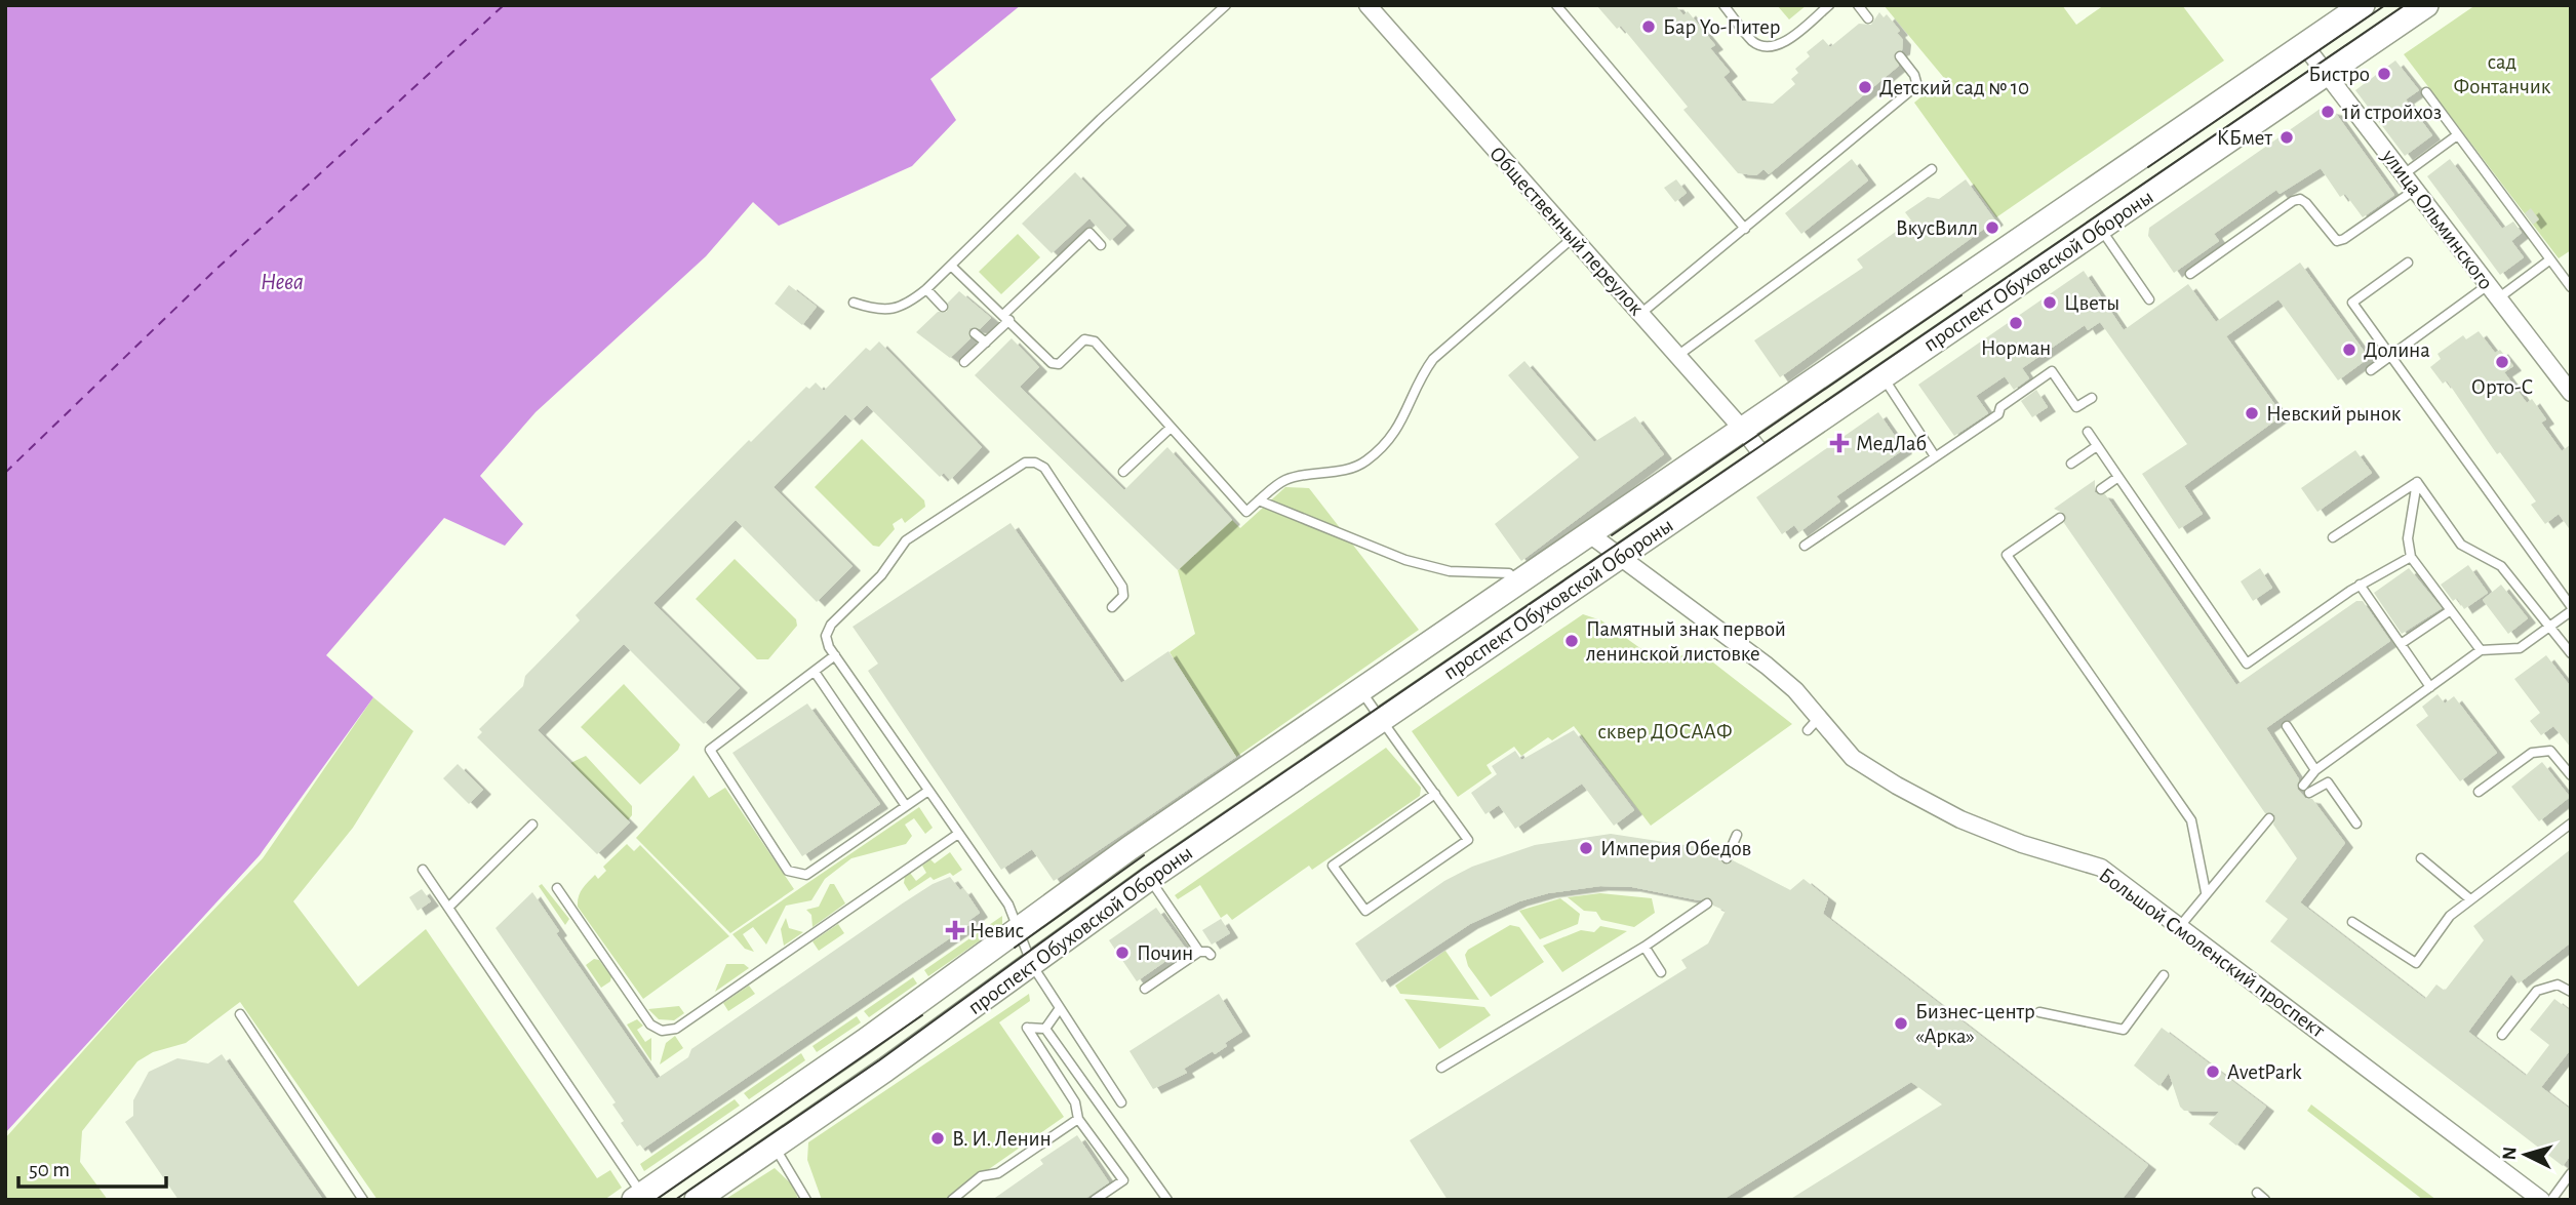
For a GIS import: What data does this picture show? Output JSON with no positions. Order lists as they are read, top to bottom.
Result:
{
  "streets": {
    "main road": ["проспект Обуховской Обороны"],
    "street": ["улица Ольминского", "Общественный переулок", "Большой Смоленский проспект"]
  },
  "crossings": [
    ["улица Ольминского", "проспект Обуховской Обороны"],
    ["Общественный переулок", "проспект Обуховской Обороны"],
    ["проспект Обуховской Обороны", "Большой Смоленский проспект"]
  ],
  "water": ["Нева"],
  "parks": ["сад Фонтанчик", "сквер ДОСААФ"],
  "places": {
    "other": [
      "Бар Yo-Питер",
      "Бистро",
      "Детский сад № 10",
      "1й стройхоз",
      "КБмет",
      "ВкусВилл",
      "Цветы",
      "Норман",
      "Долина",
      "Орто-С",
      "Невский рынок",
      "Памятный знак первой ленинской листовке",
      "Империя Обедов",
      "Почин",
      "Бизнес-центр «Арка»",
      "AvetPark",
      "В. И. Ленин"
    ],
    "health": ["МедЛаб", "Невис"]
  },
  "scale_bar": "50 m",
  "north": "left"
}
